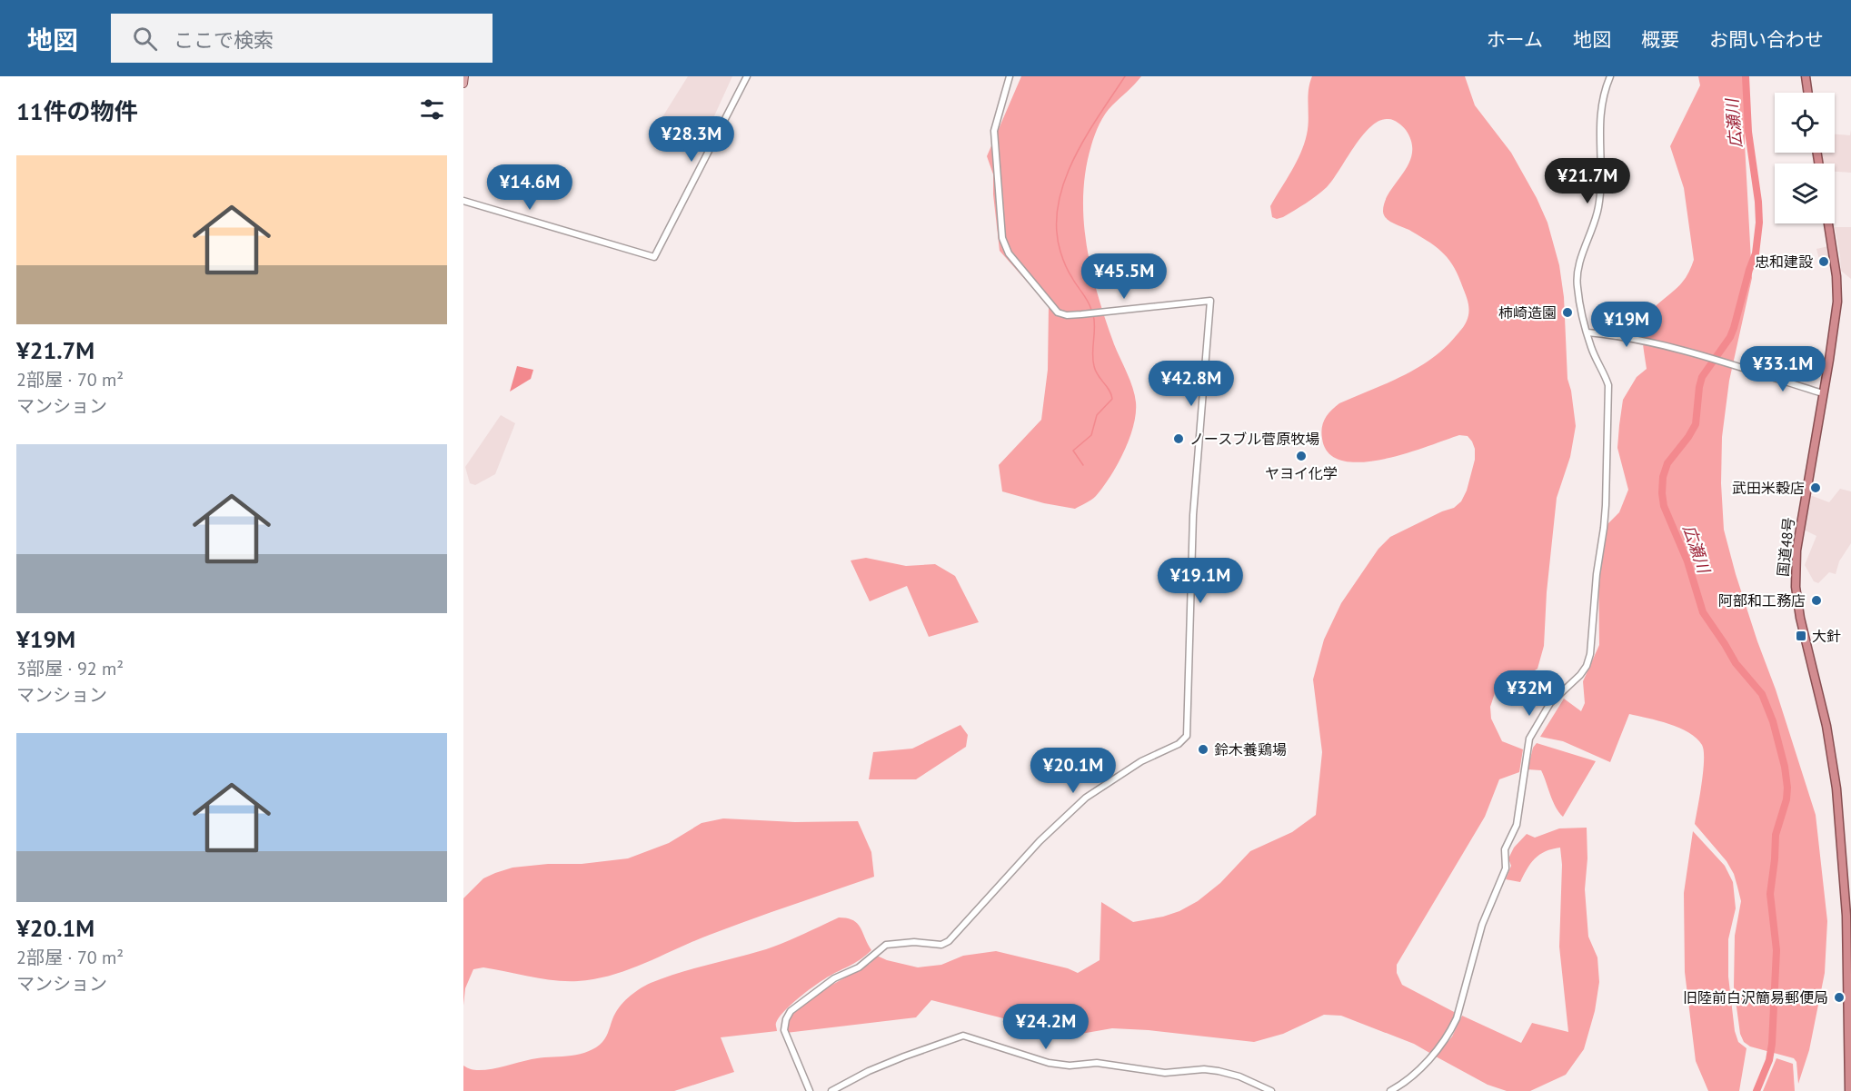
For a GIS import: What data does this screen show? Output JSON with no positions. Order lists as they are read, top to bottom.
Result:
{
  "streets": {
    "highway": ["国道48号"]
  },
  "water": ["広瀬川"],
  "places": {
    "other": [
      "忠和建設",
      "柿崎造園",
      "ノースブル菅原牧場",
      "ヤヨイ化学",
      "武田米穀店",
      "阿部和工務店",
      "鈴木養鶏場",
      "旧陸前白沢簡易郵便局"
    ],
    "transit": ["大針"]
  },
  "page": {
    "header": "地図",
    "search": "ここで検索",
    "nav": [
      "ホーム",
      "地図",
      "概要",
      "お問い合わせ"
    ],
    "heading": "11件の物件",
    "price": [
      "¥28.3M",
      "¥21.7M",
      "¥14.6M",
      "¥45.5M",
      "¥19M",
      "¥33.1M",
      "¥42.8M",
      "¥19.1M",
      "¥32M",
      "¥20.1M",
      "¥24.2M"
    ],
    "list": [
      {
        "name": "¥21.7M",
        "note": "2部屋 · 70 m² · マンション"
      },
      {
        "name": "¥19M",
        "note": "3部屋 · 92 m² · マンション"
      },
      {
        "name": "¥20.1M",
        "note": "2部屋 · 70 m² · マンション"
      }
    ]
  }
}
